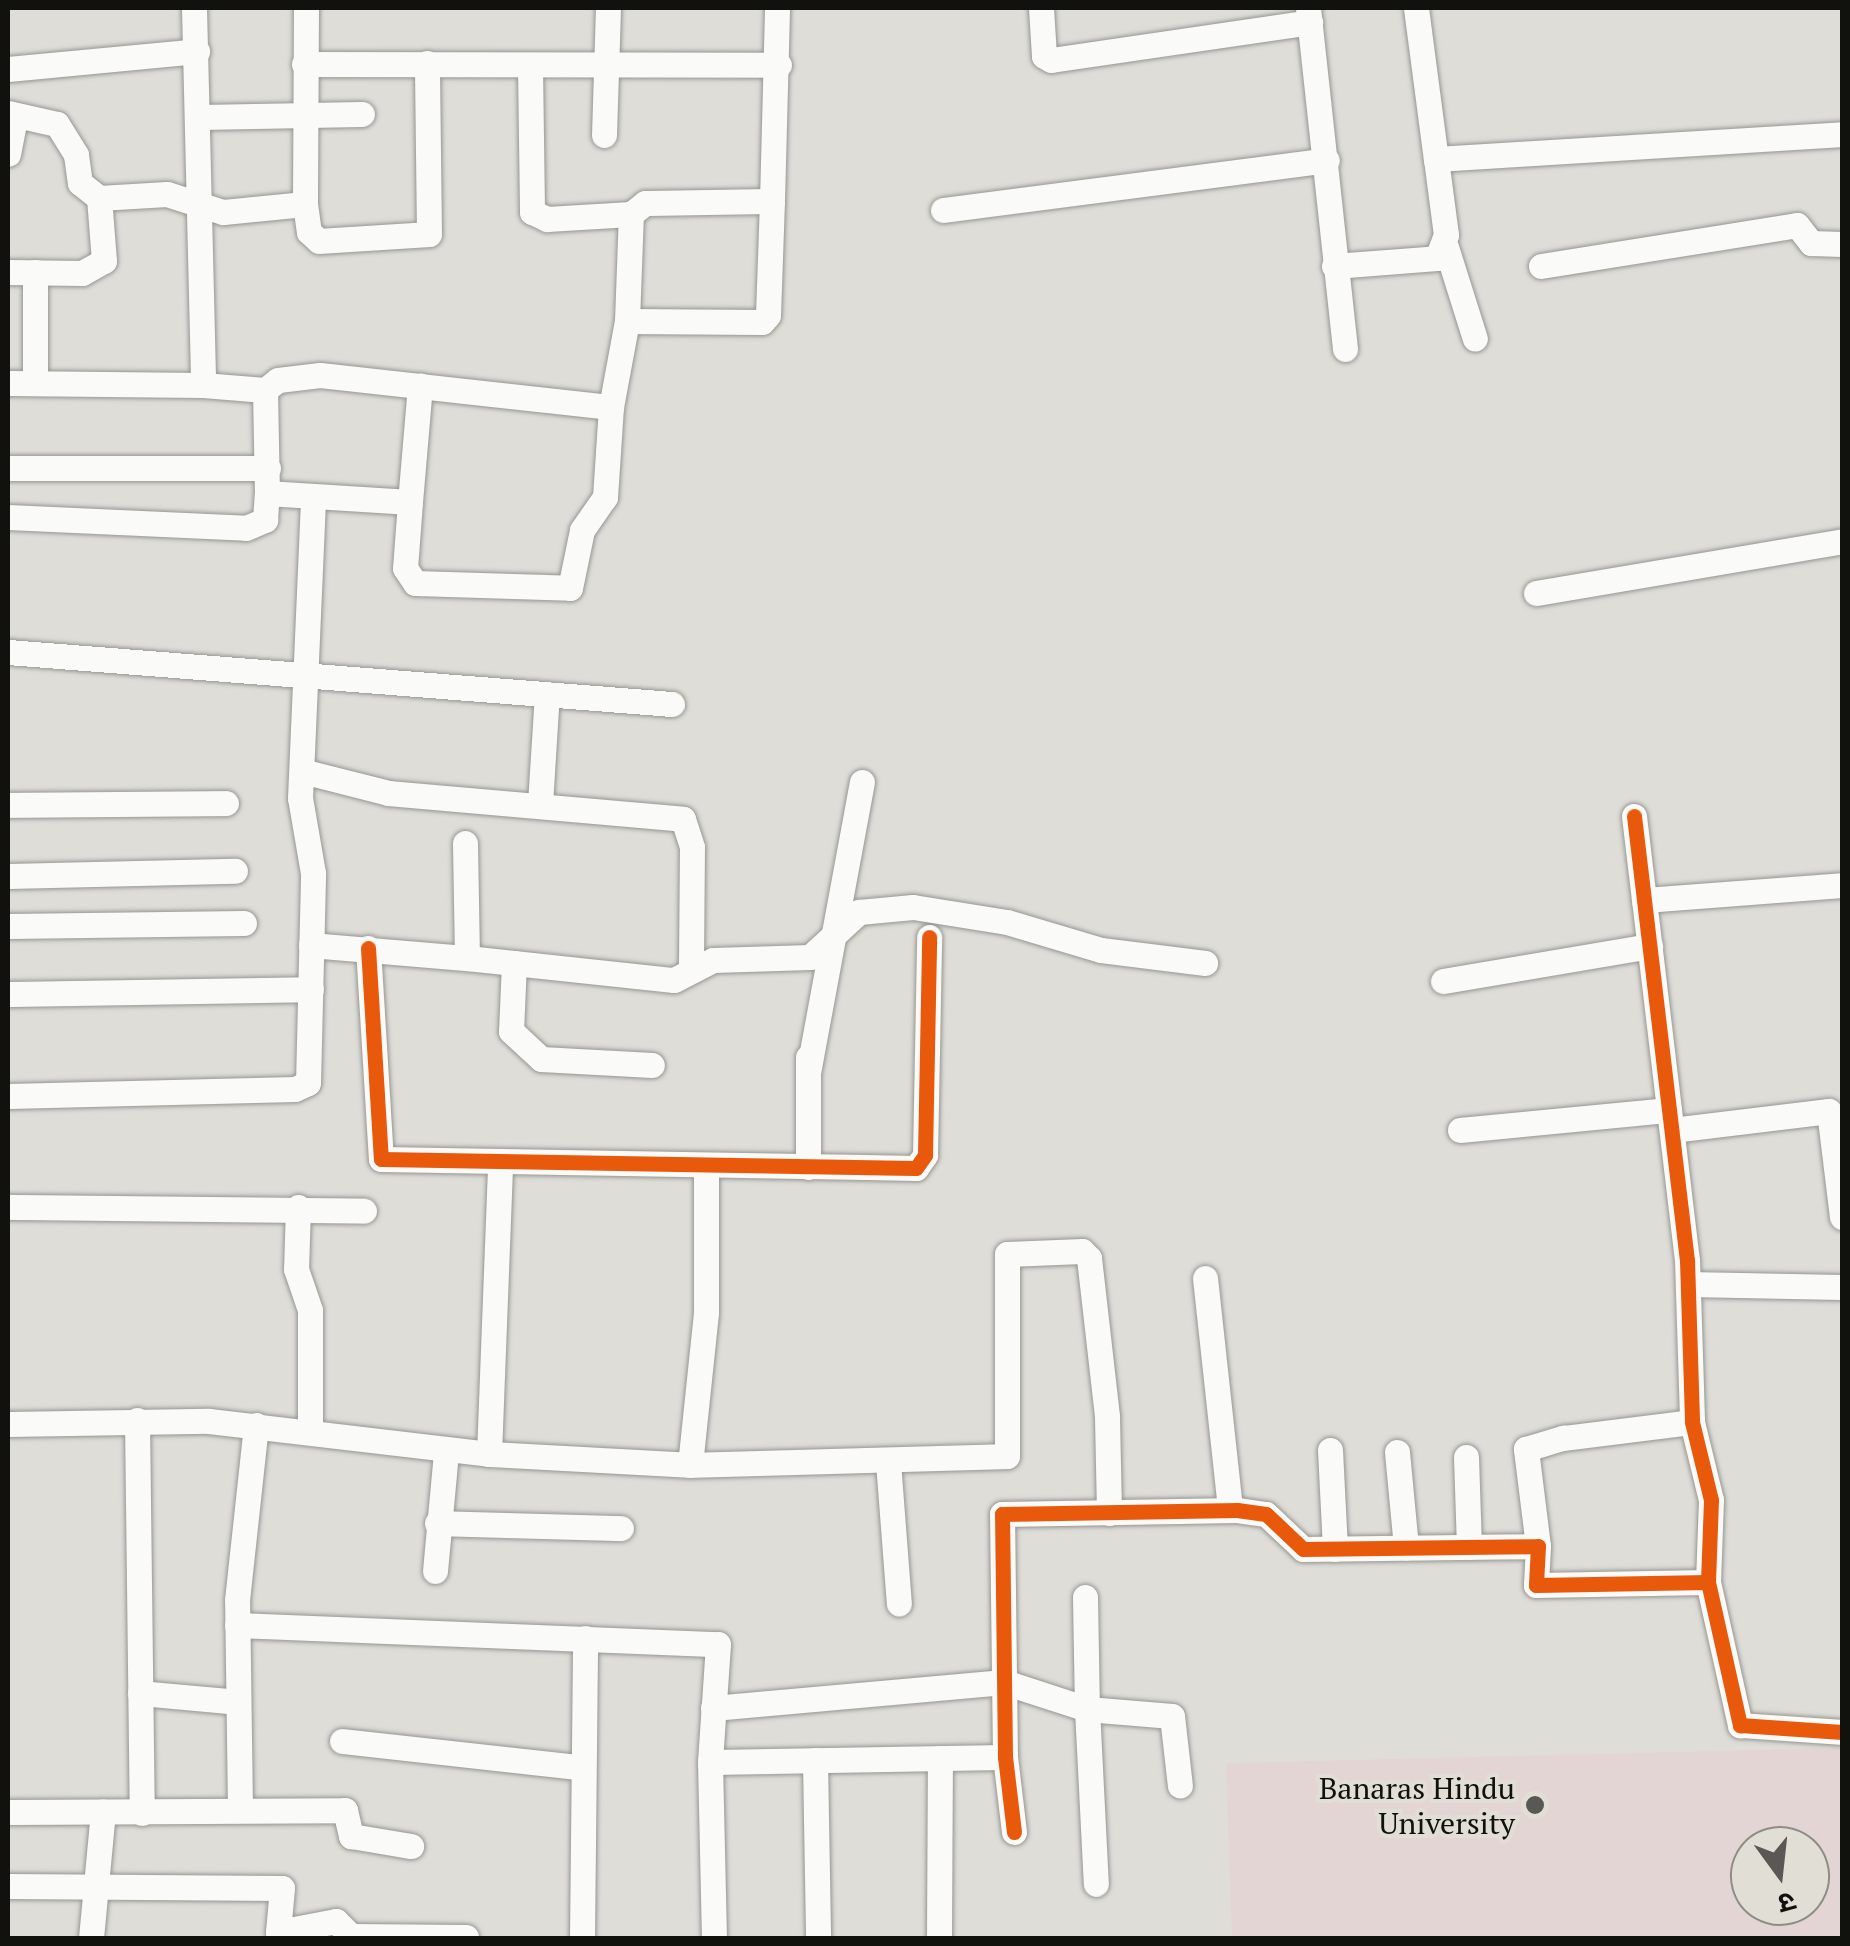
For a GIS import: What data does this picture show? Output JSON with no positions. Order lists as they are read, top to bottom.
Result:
{
  "places": ["Banaras Hindu University"],
  "north": "bottom"
}
